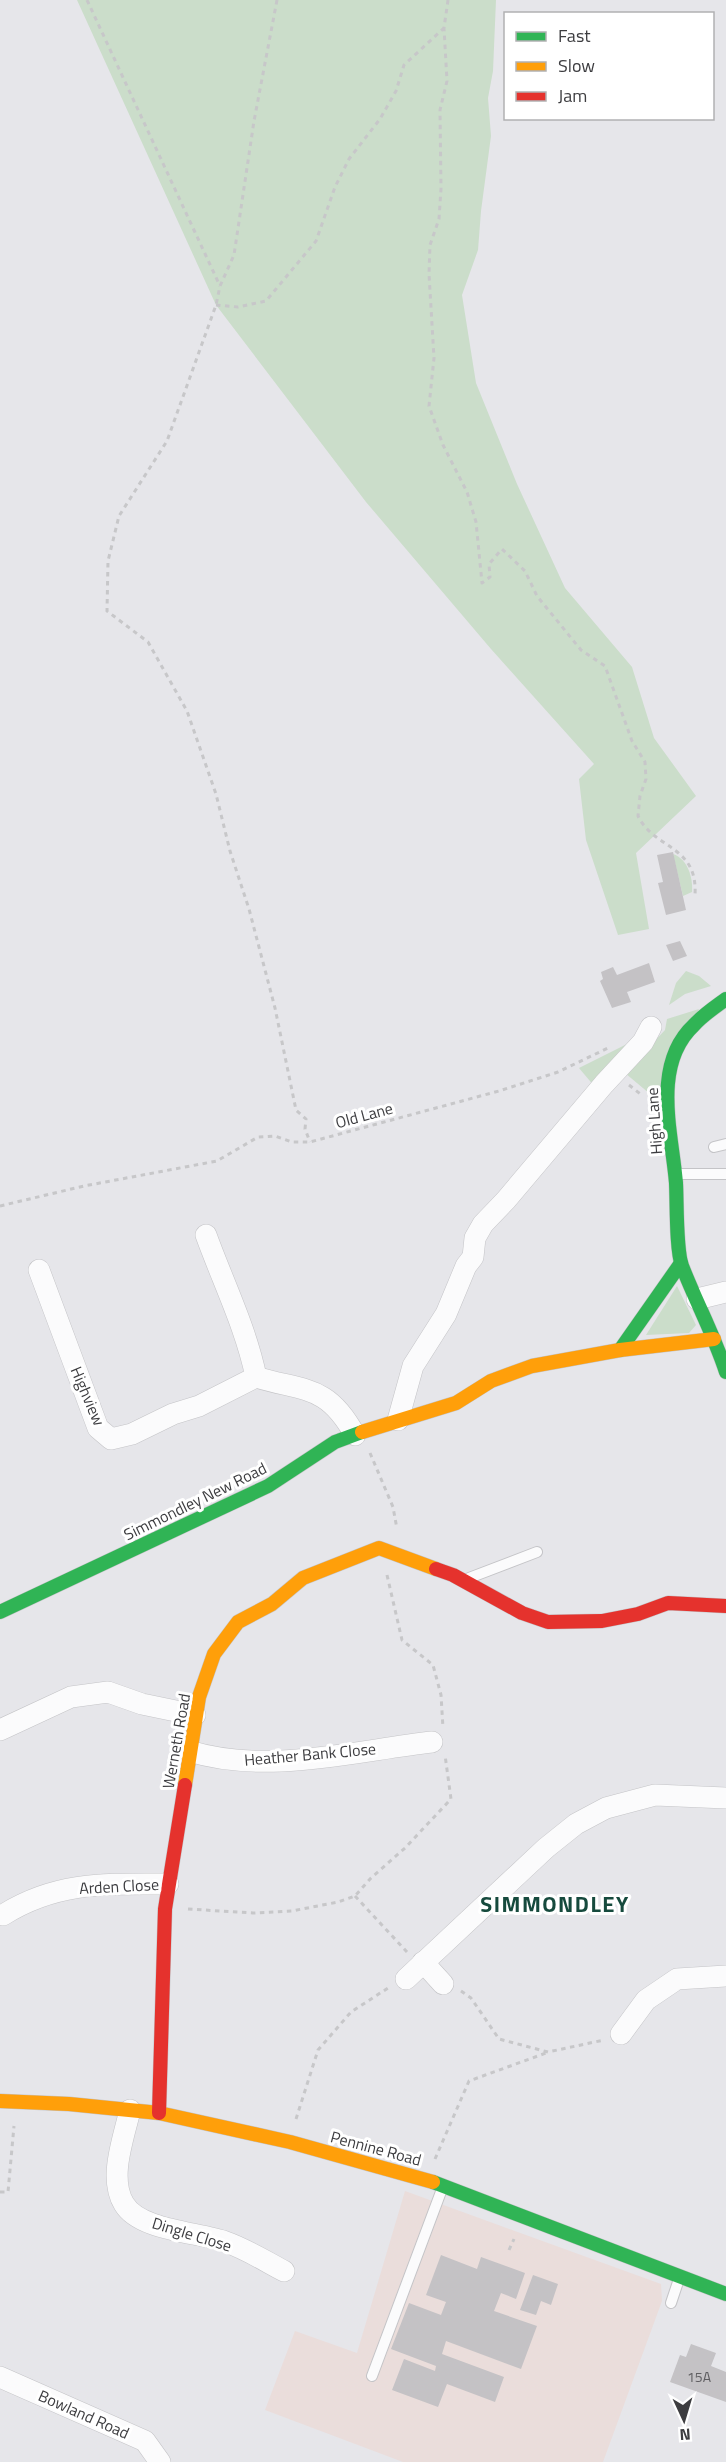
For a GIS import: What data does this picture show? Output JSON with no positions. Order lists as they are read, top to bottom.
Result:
{
  "streets": {
    "street": [
      "High Lane",
      "Highview",
      "Simmondley New Road",
      "Werneth Road",
      "Heather Bank Close",
      "Arden Close",
      "Pennine Road",
      "Dingle Close",
      "Bowland Road"
    ],
    "path": ["Old Lane"]
  },
  "crossings": [
    ["Werneth Road", "Heather Bank Close"],
    ["Werneth Road", "Arden Close"],
    ["Werneth Road", "Pennine Road"],
    ["Pennine Road", "Dingle Close"]
  ],
  "districts": ["SIMMONDLEY"],
  "house_numbers": ["15A"],
  "legend": ["Fast", "Slow", "Jam"],
  "north": "bottom"
}
